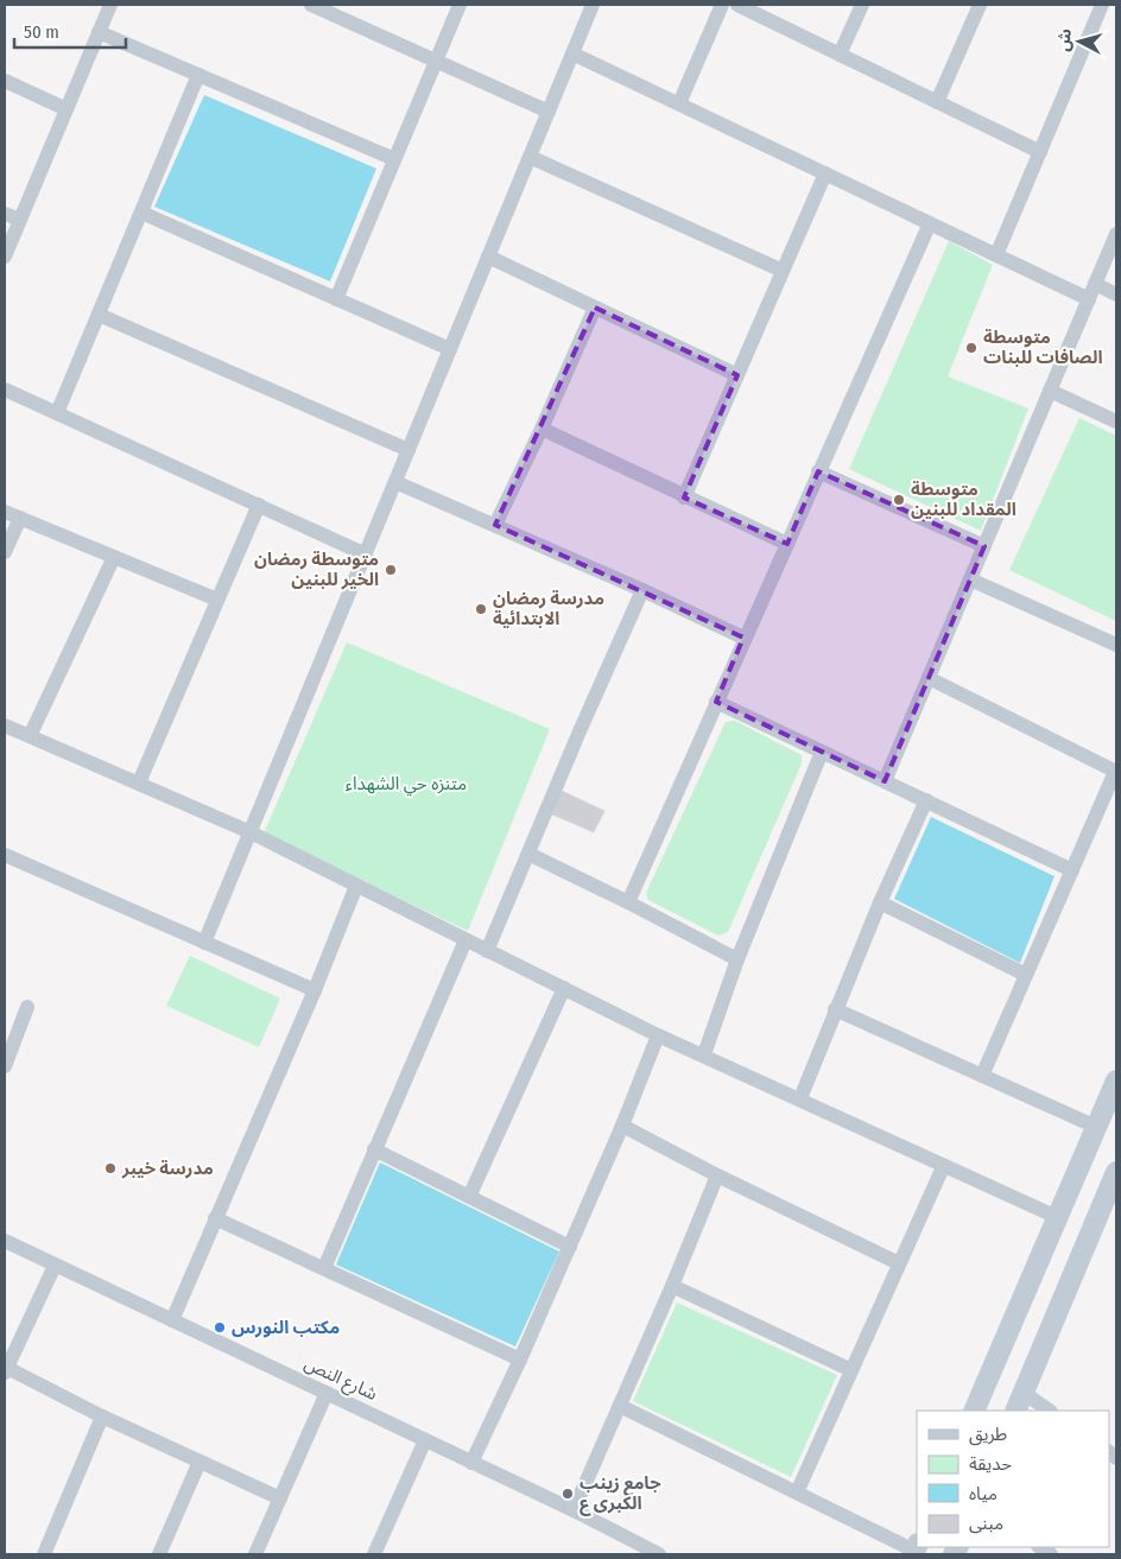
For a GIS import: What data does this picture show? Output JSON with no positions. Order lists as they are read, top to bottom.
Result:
{
  "streets": {
    "street": ["شارع النص"]
  },
  "parks": ["متنزه حي الشهداء"],
  "places": [
    "متوسطة الصافات للبنات",
    "متوسطة المقداد للبنين",
    "متوسطة رمضان الخير للبنين",
    "مدرسة رمضان الابتدائية",
    "مدرسة خيبر",
    "مكتب النورس",
    "جامع زينب الكبرى ع"
  ],
  "legend": [
    "طريق",
    "حديقة",
    "مياه",
    "مبنى"
  ],
  "scale_bar": "50 m",
  "north": "left"
}
